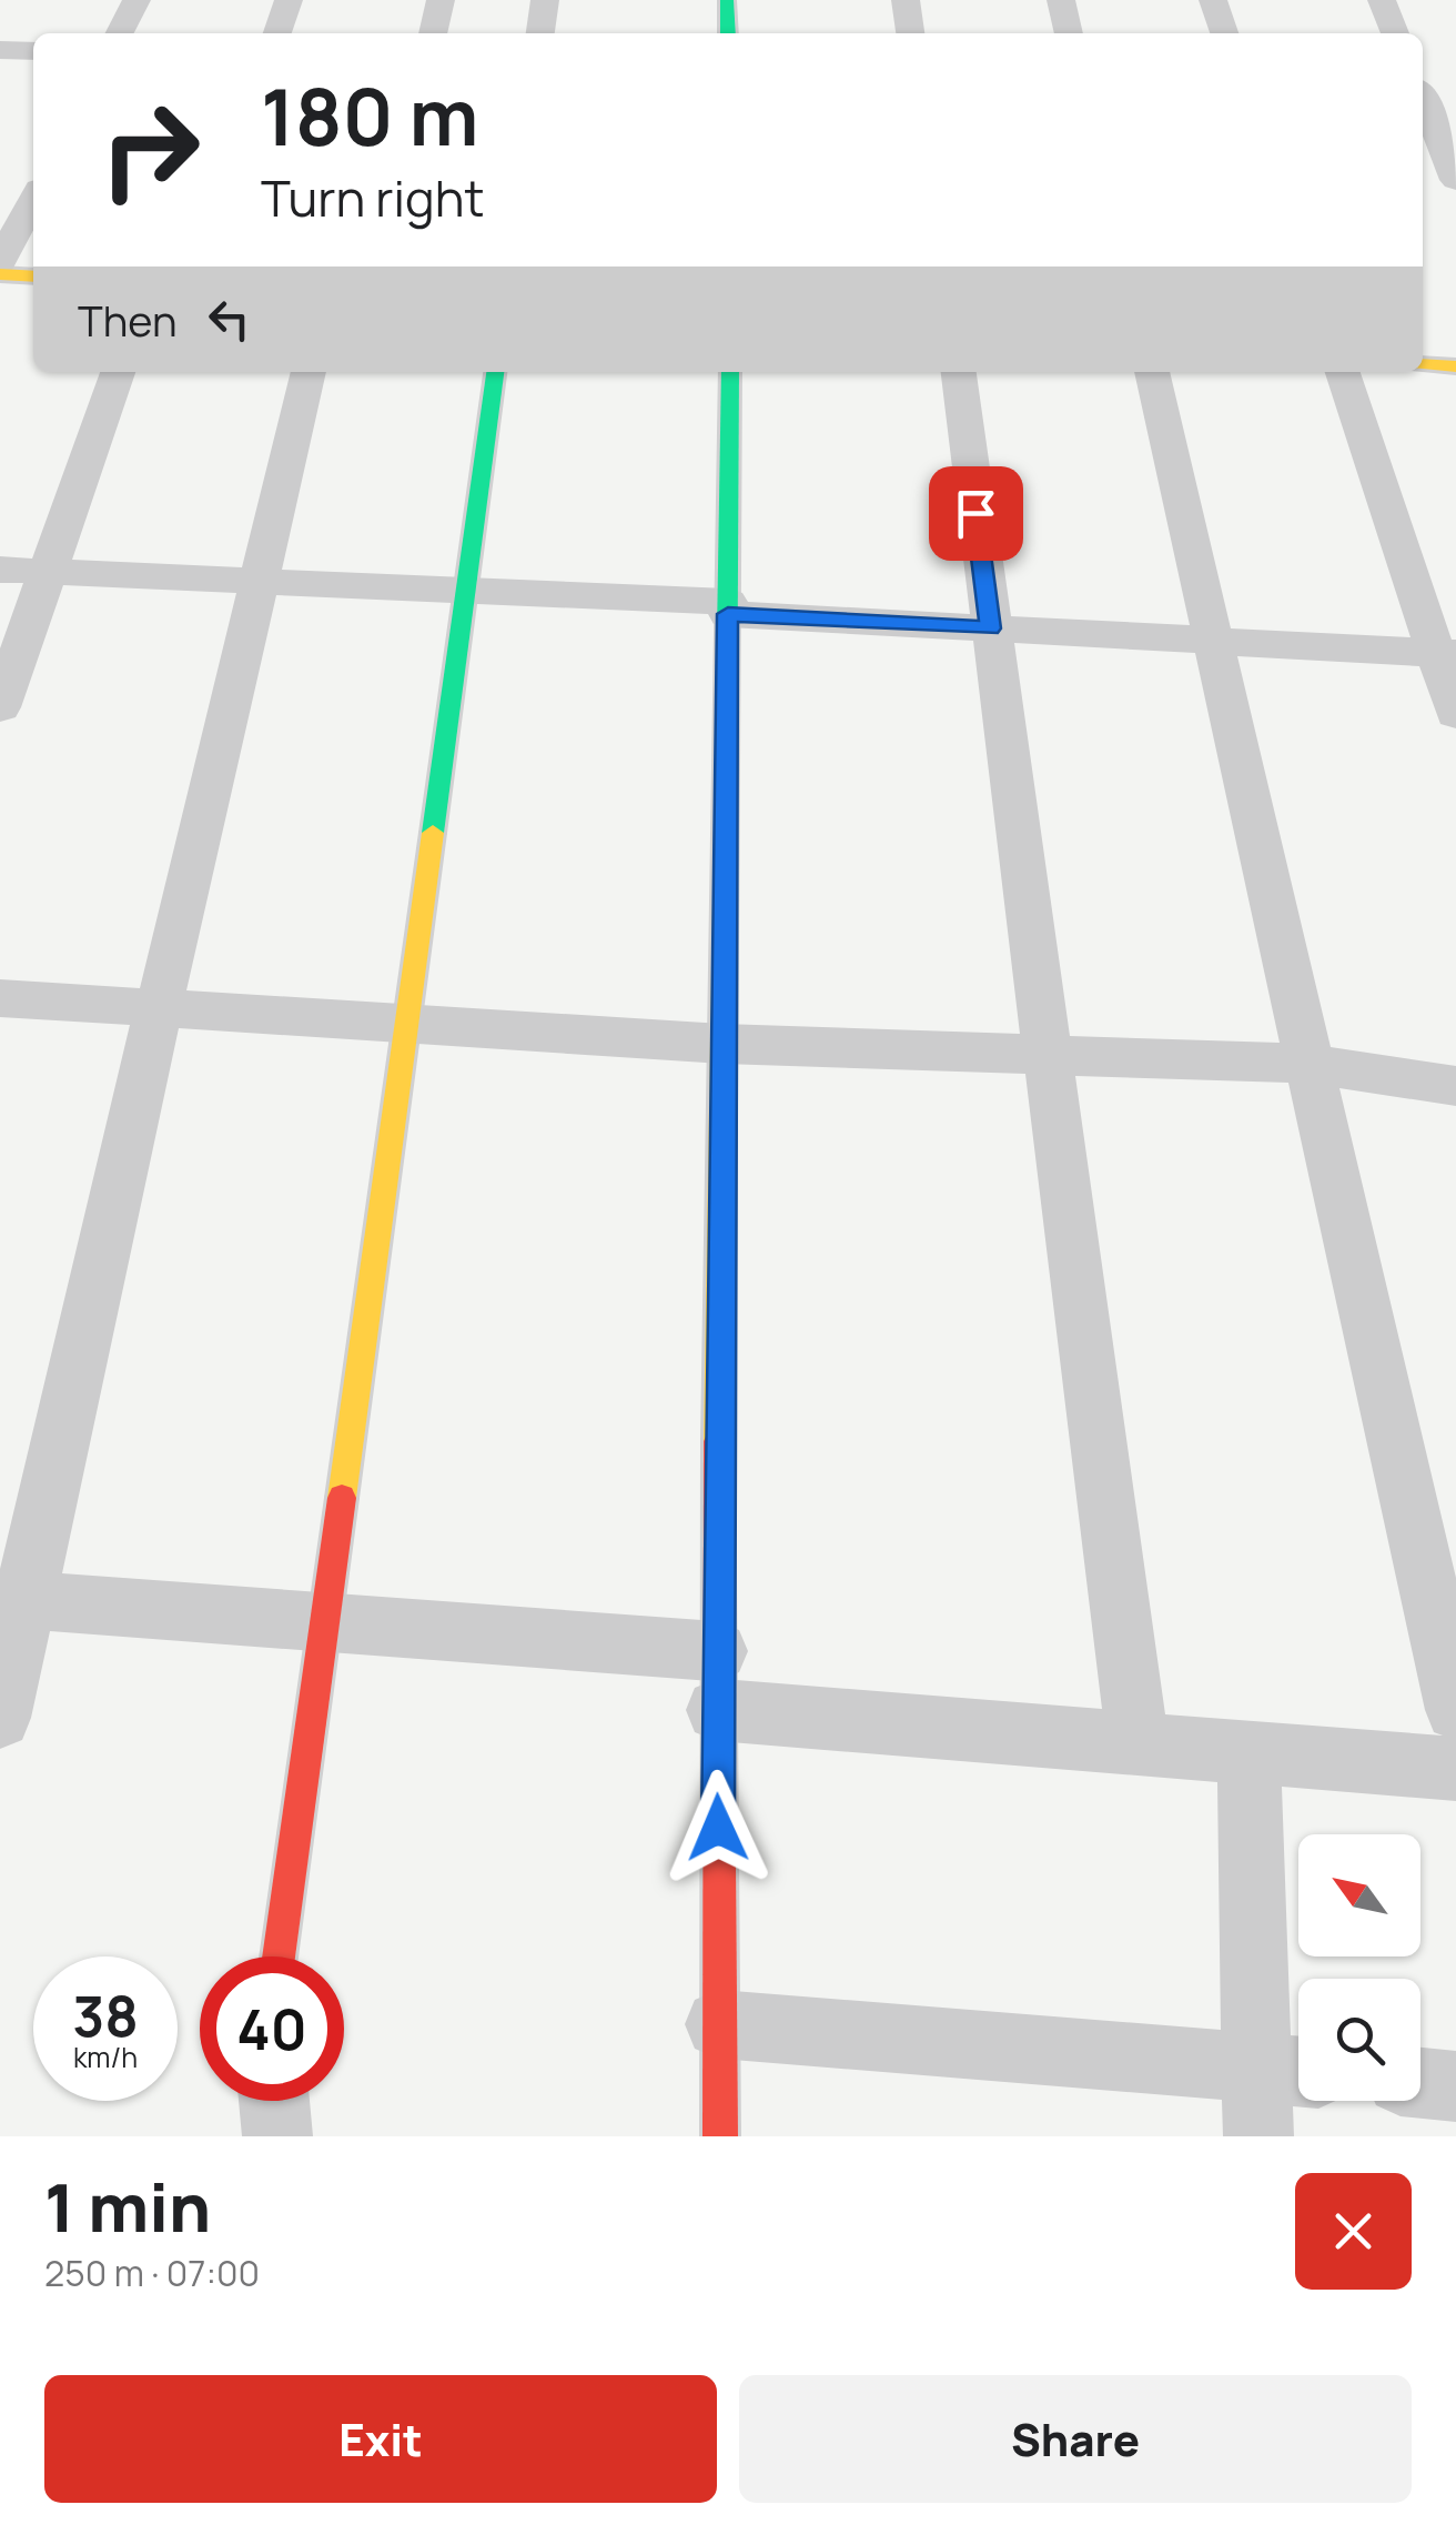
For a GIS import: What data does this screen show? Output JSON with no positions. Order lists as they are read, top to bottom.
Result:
{
  "north": "top left",
  "page": {
    "turn": ["180 m", "Turn right"],
    "then": "Then",
    "speed": "38 km/h",
    "limit": "40",
    "heading": ["1 min", "250 m · 07:00"],
    "buttons": ["Exit", "Share"]
  }
}
